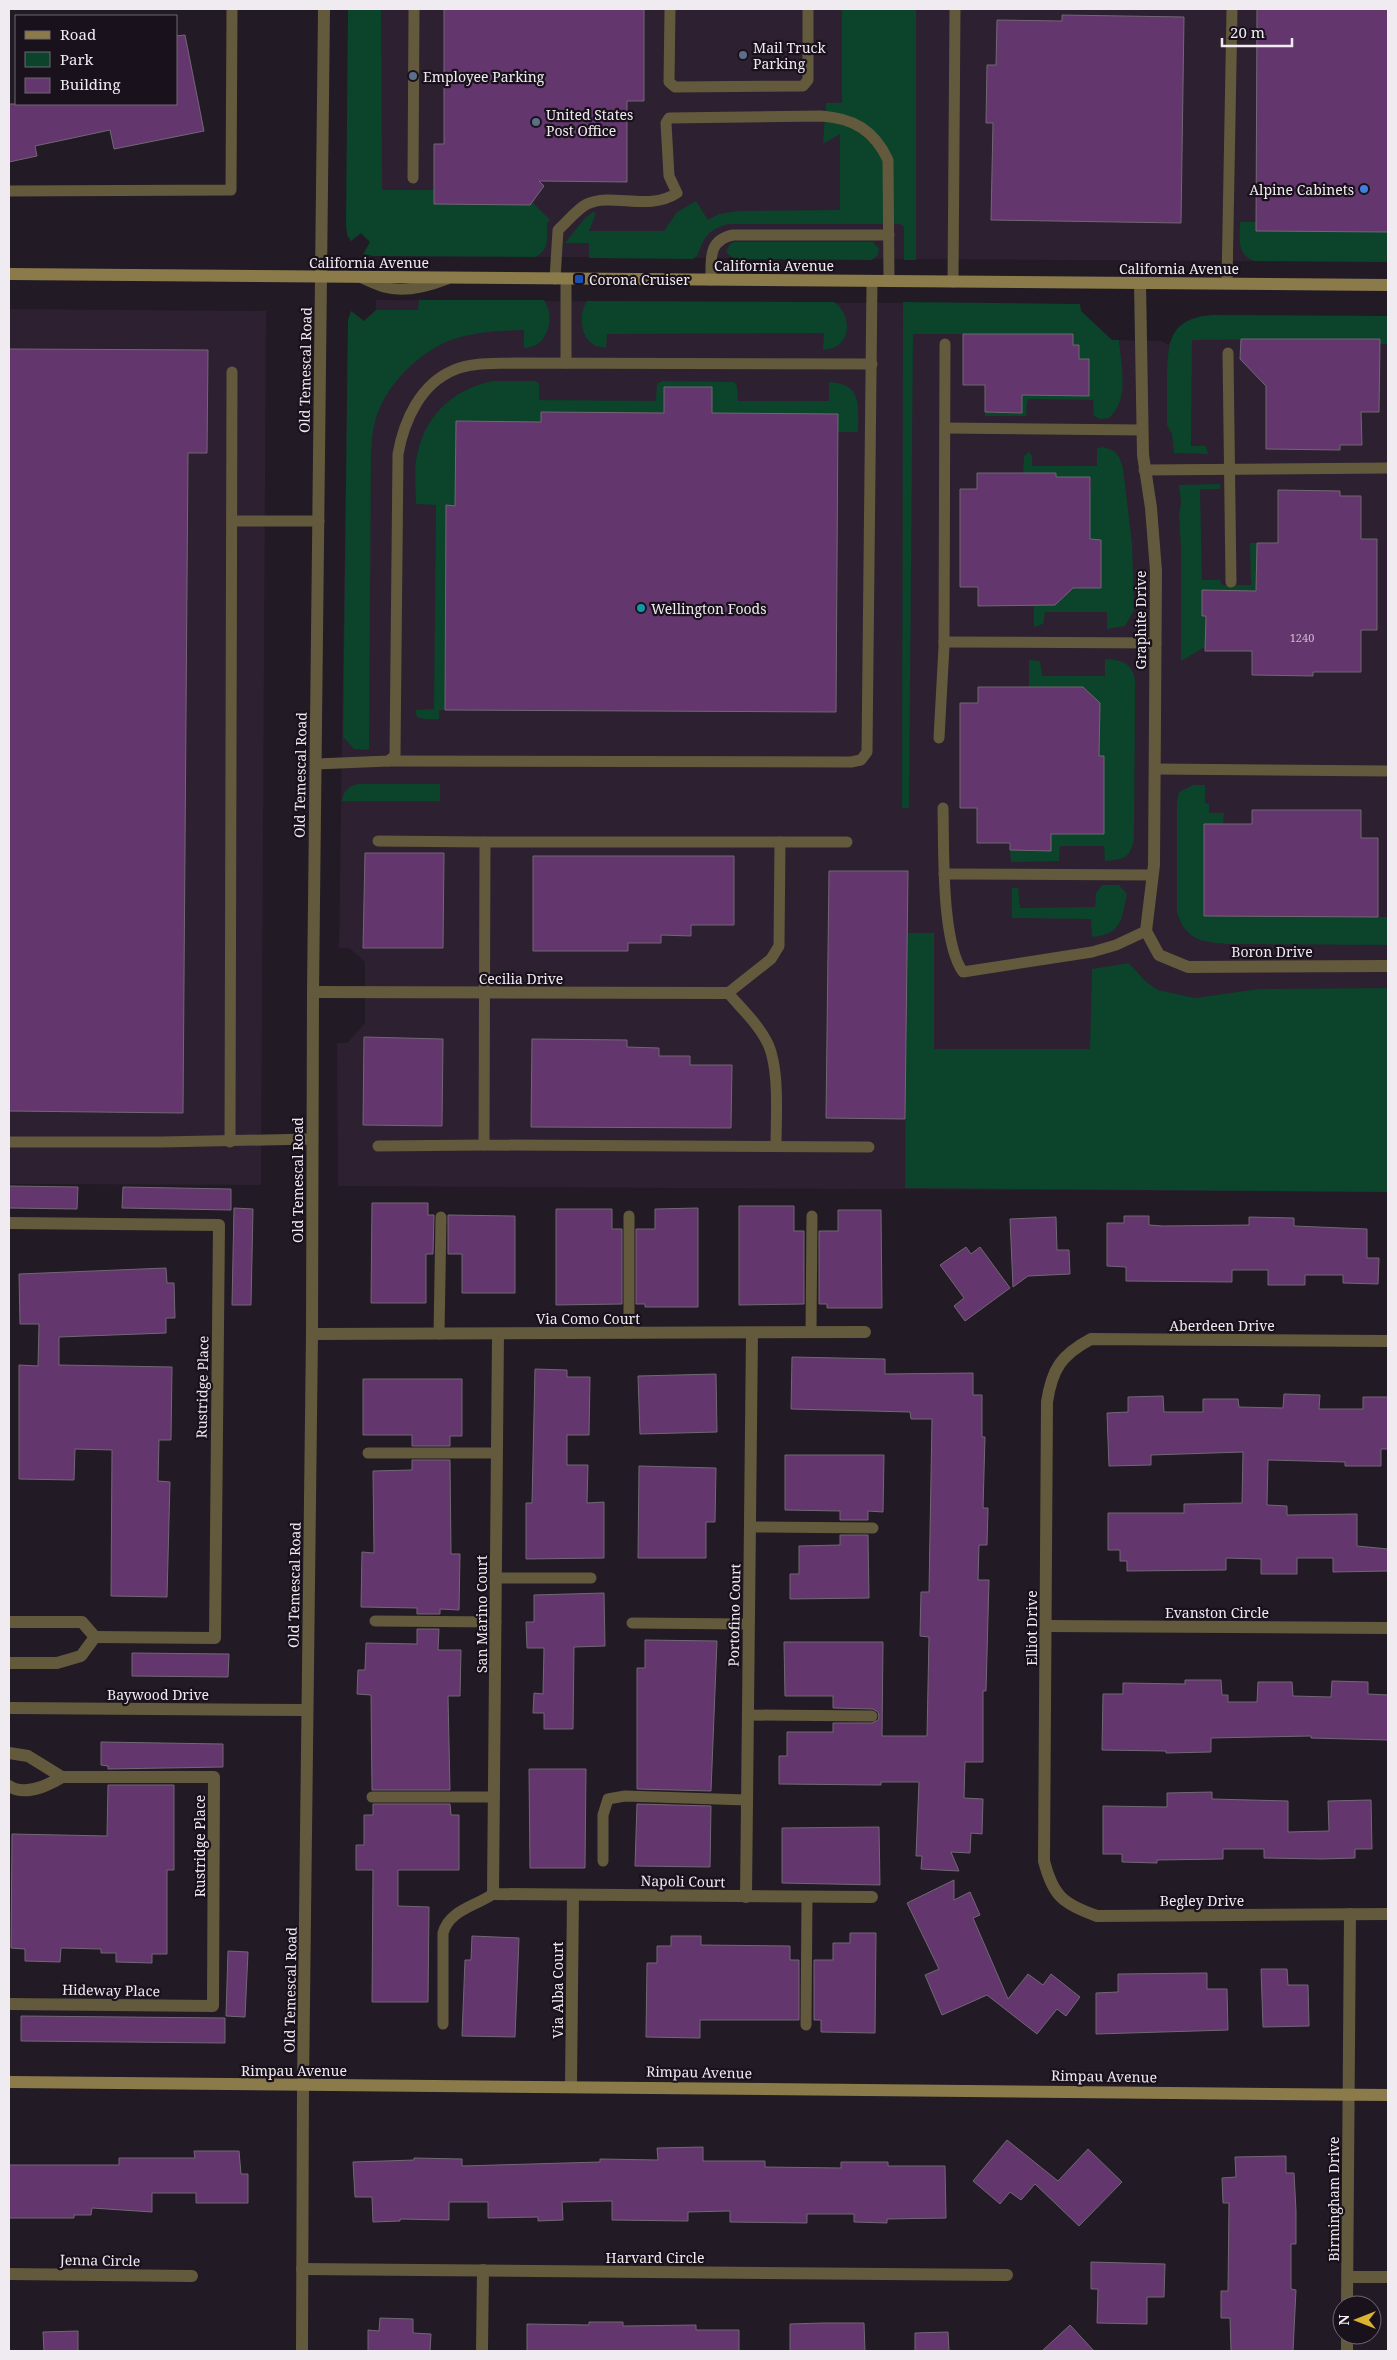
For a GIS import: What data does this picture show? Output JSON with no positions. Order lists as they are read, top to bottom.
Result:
{
  "streets": {
    "main road": ["California Avenue", "Rimpau Avenue"],
    "street": [
      "Old Temescal Road",
      "Graphite Drive",
      "Boron Drive",
      "Cecilia Drive",
      "Via Como Court",
      "Aberdeen Drive",
      "Rustridge Place",
      "Evanston Circle",
      "San Marino Court",
      "Portofino Court",
      "Elliot Drive",
      "Baywood Drive",
      "Napoli Court",
      "Begley Drive",
      "Hideway Place",
      "Via Alba Court",
      "Birmingham Drive",
      "Harvard Circle",
      "Jenna Circle"
    ]
  },
  "crossings": [
    ["California Avenue", "Old Temescal Road"],
    ["California Avenue", "Graphite Drive"],
    ["Old Temescal Road", "Cecilia Drive"],
    ["Old Temescal Road", "Via Como Court"],
    ["Old Temescal Road", "Baywood Drive"],
    ["Old Temescal Road", "Rimpau Avenue"],
    ["Old Temescal Road", "Harvard Circle"],
    ["Graphite Drive", "Boron Drive"],
    ["Via Como Court", "San Marino Court"],
    ["Via Como Court", "Portofino Court"],
    ["Aberdeen Drive", "Elliot Drive"],
    ["Rustridge Place", "Hideway Place"],
    ["Evanston Circle", "Elliot Drive"],
    ["San Marino Court", "Napoli Court"],
    ["Portofino Court", "Napoli Court"],
    ["Elliot Drive", "Begley Drive"],
    ["Napoli Court", "Via Alba Court"],
    ["Begley Drive", "Birmingham Drive"],
    ["Via Alba Court", "Rimpau Avenue"],
    ["Rimpau Avenue", "Birmingham Drive"]
  ],
  "places": {
    "other": [
      "Mail Truck Parking",
      "Employee Parking",
      "United States Post Office",
      "Alpine Cabinets",
      "Wellington Foods"
    ],
    "transit": ["Corona Cruiser"]
  },
  "house_numbers": ["1240"],
  "legend": ["Road", "Park", "Building"],
  "scale_bar": "20 m",
  "north": "left"
}
